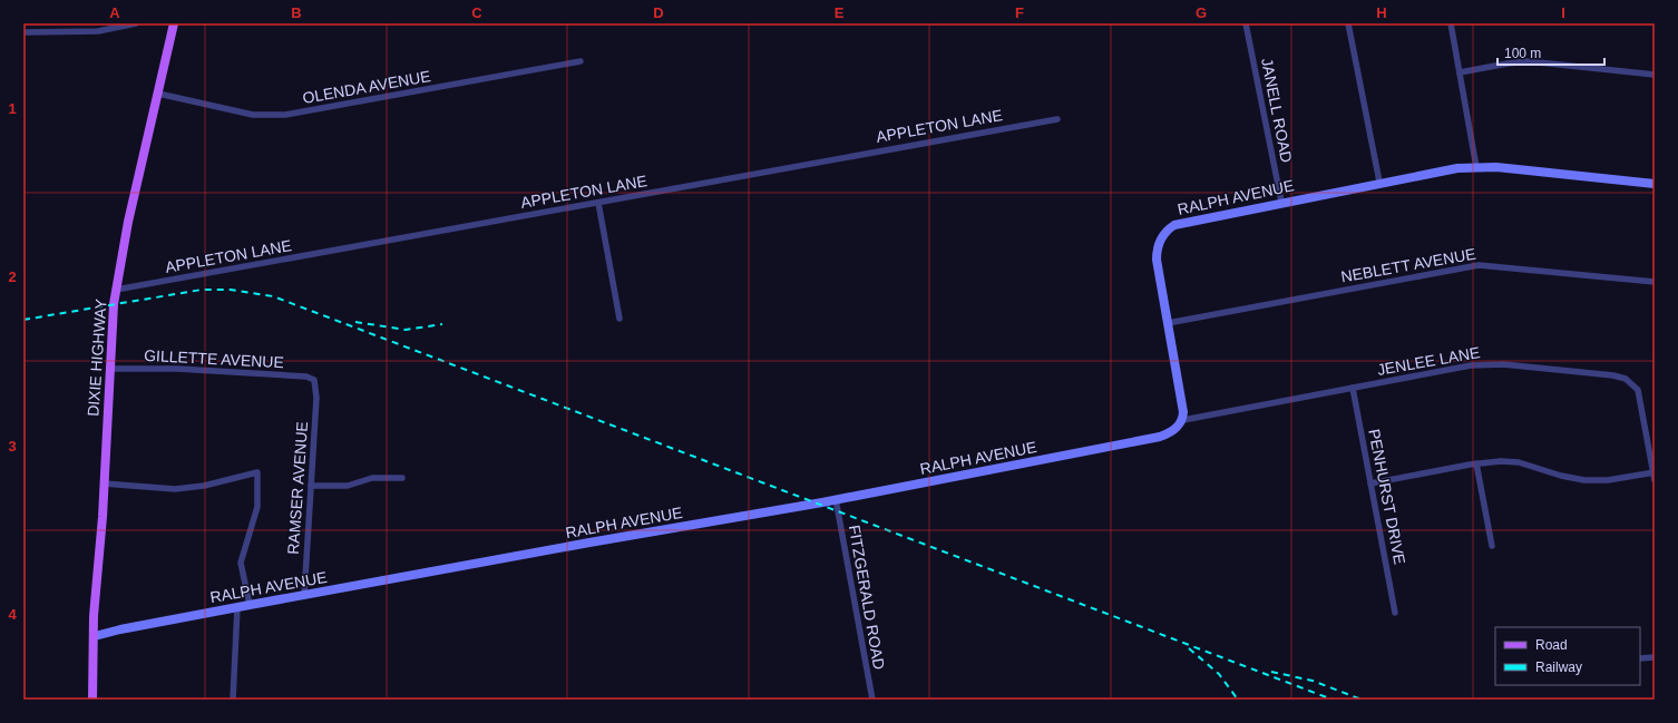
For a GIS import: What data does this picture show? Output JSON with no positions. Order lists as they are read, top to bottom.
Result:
{
  "streets": {
    "main road": ["DIXIE HIGHWAY"],
    "street": [
      "OLENDA AVENUE",
      "JANELL ROAD",
      "APPLETON LANE",
      "RALPH AVENUE",
      "NEBLETT AVENUE",
      "GILLETTE AVENUE",
      "JENLEE LANE",
      "RAMSER AVENUE",
      "PENHURST DRIVE",
      "FITZGERALD ROAD"
    ]
  },
  "crossings": [
    ["OLENDA AVENUE", "DIXIE HIGHWAY"],
    ["JANELL ROAD", "RALPH AVENUE"],
    ["APPLETON LANE", "DIXIE HIGHWAY"],
    ["RALPH AVENUE", "NEBLETT AVENUE"],
    ["RALPH AVENUE", "DIXIE HIGHWAY"],
    ["RALPH AVENUE", "JENLEE LANE"],
    ["RALPH AVENUE", "RAMSER AVENUE"],
    ["RALPH AVENUE", "FITZGERALD ROAD"],
    ["DIXIE HIGHWAY", "GILLETTE AVENUE"],
    ["GILLETTE AVENUE", "RAMSER AVENUE"],
    ["JENLEE LANE", "PENHURST DRIVE"]
  ],
  "legend": ["Road", "Railway"],
  "scale_bar": "100 m",
  "grid": {
    "columns": [
      "A",
      "B",
      "C",
      "D",
      "E",
      "F",
      "G",
      "H",
      "I"
    ],
    "rows": [
      "1",
      "2",
      "3",
      "4"
    ]
  }
}
